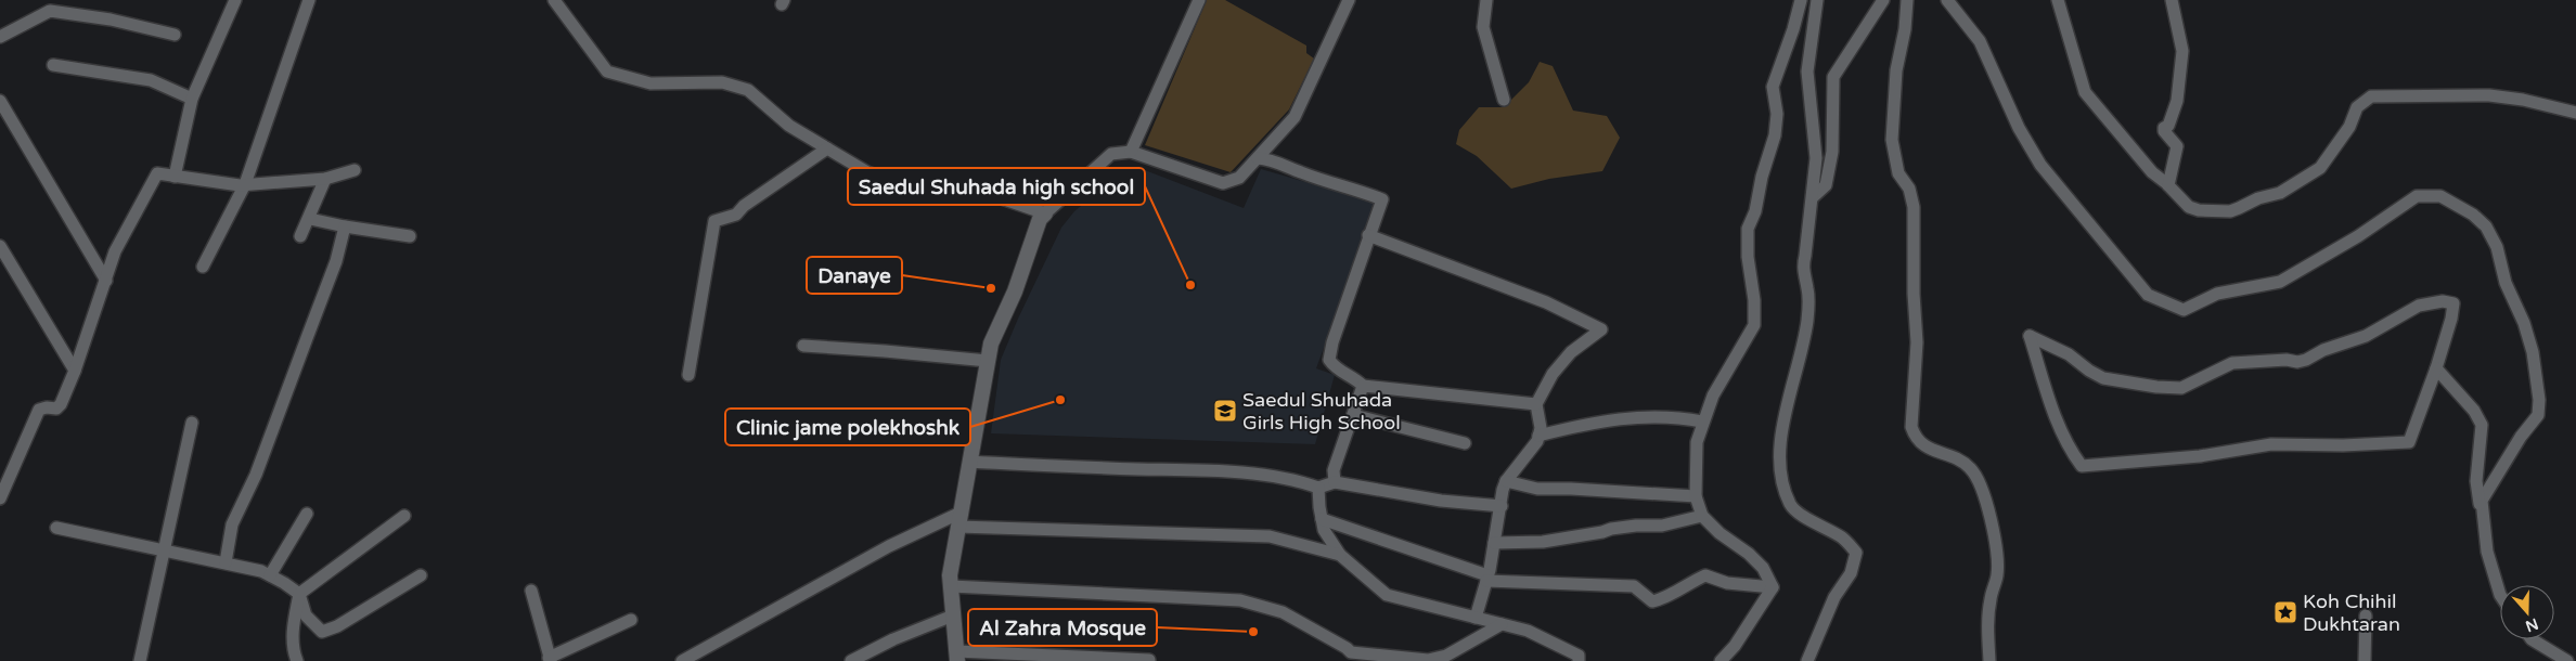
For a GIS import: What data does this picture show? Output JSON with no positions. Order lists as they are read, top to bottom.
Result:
{
  "places": {
    "other": [
      "Saedul Shuhada high school",
      "Danaye",
      "Clinic jame polekhoshk",
      "Al Zahra Mosque"
    ],
    "school or university": ["Saedul Shuhada Girls High School"],
    "place": ["Koh Chihil Dukhtaran"]
  },
  "north": "bottom"
}
